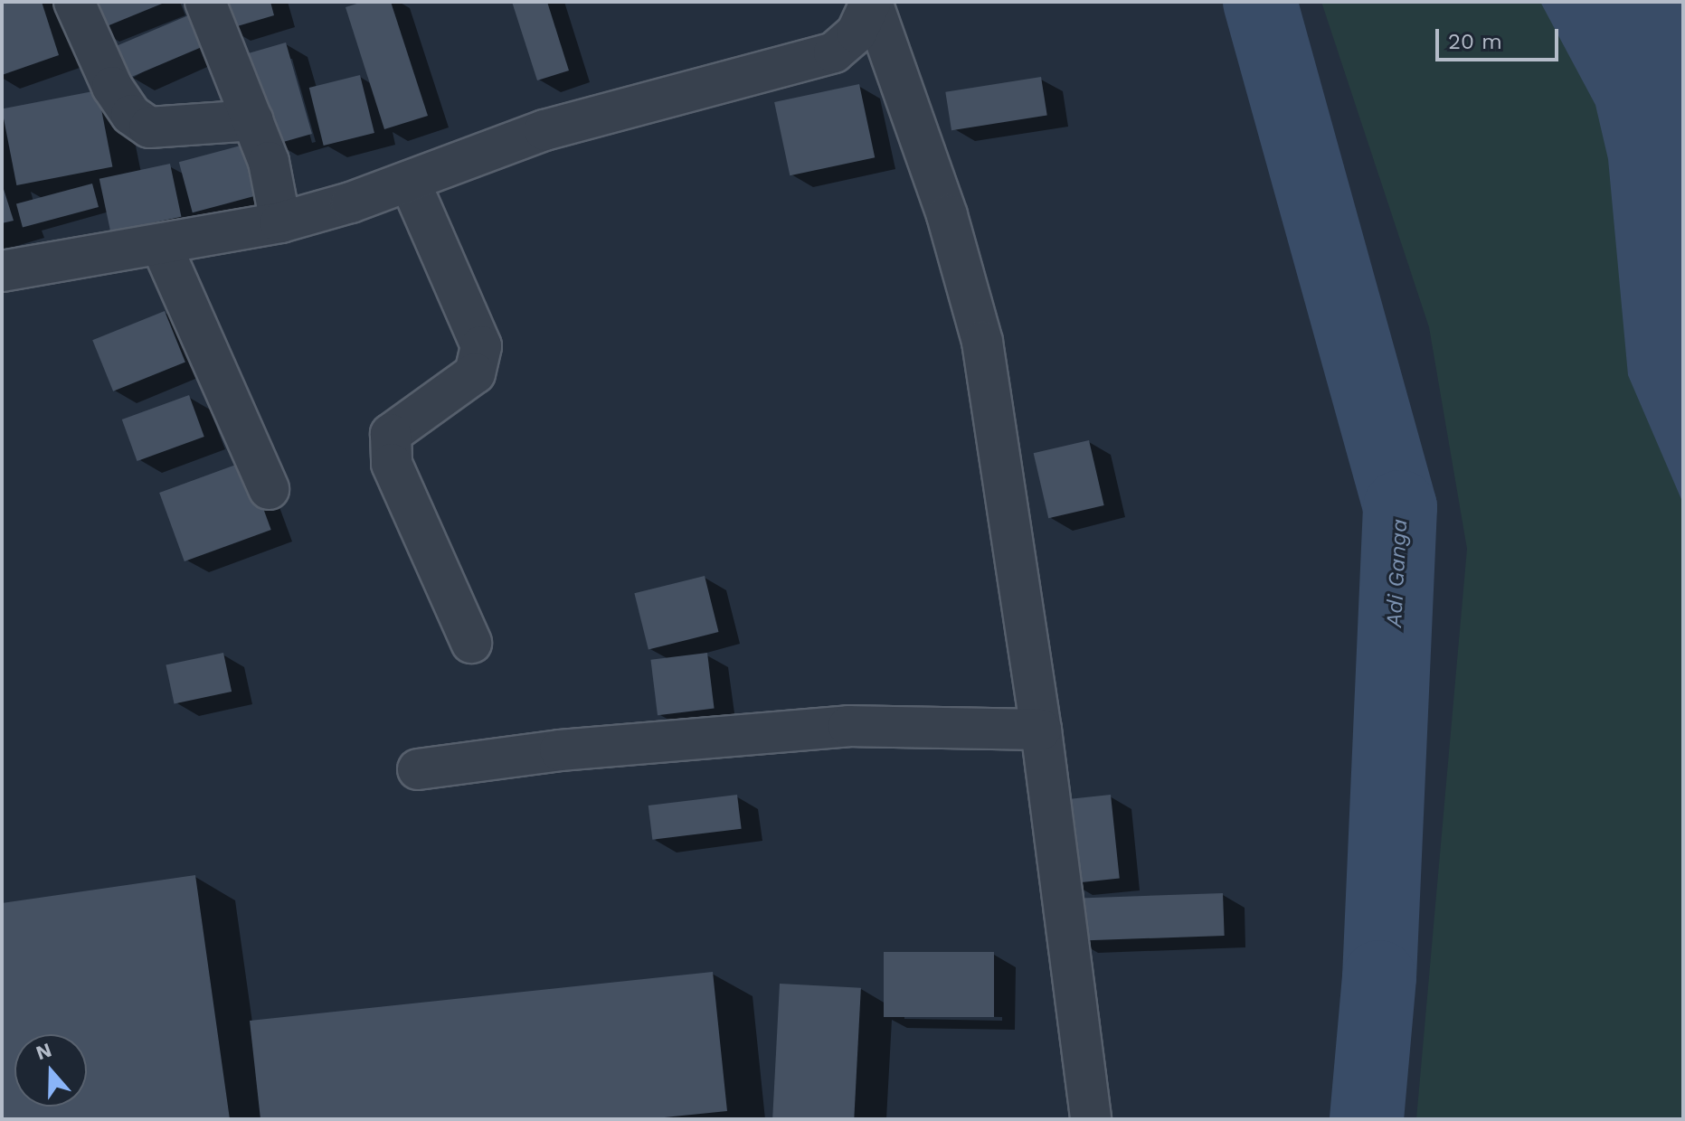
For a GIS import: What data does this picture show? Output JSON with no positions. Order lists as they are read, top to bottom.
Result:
{
  "water": ["Adi Ganga"],
  "scale_bar": "20 m",
  "north": "top"
}
